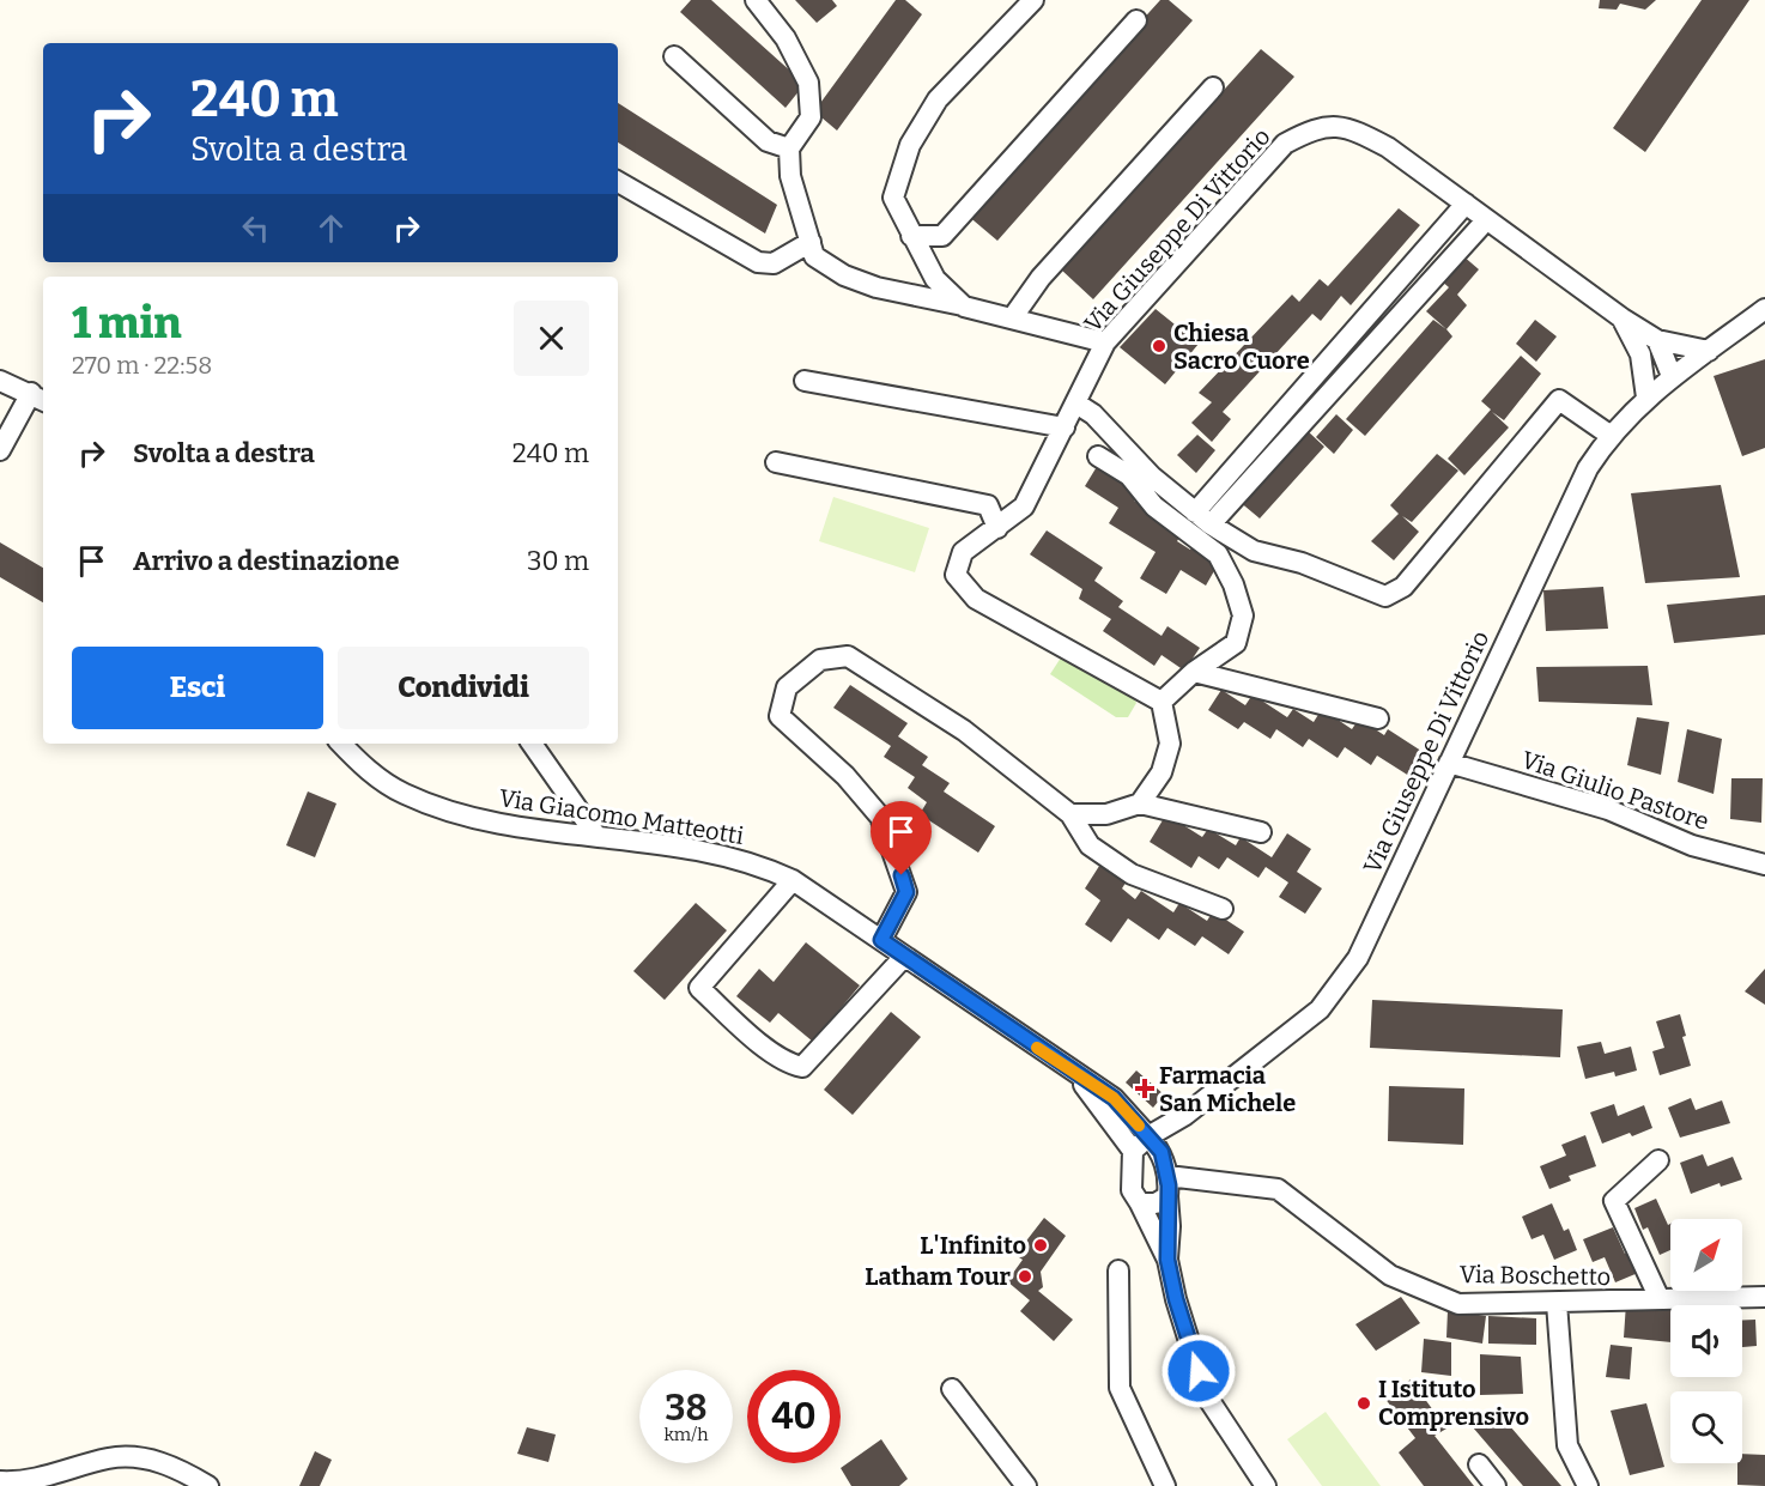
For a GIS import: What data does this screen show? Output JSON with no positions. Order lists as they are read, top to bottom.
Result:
{
  "streets": {
    "street": [
      "Via Giuseppe Di Vittorio",
      "Via Giulio Pastore",
      "Via Giacomo Matteotti",
      "Via Boschetto"
    ]
  },
  "crossings": [
    ["Via Giuseppe Di Vittorio", "Via Giulio Pastore"],
    ["Via Giuseppe Di Vittorio", "Via Giacomo Matteotti"],
    ["Via Giacomo Matteotti", "Via Boschetto"]
  ],
  "places": {
    "other": [
      "Chiesa Sacro Cuore",
      "L'Infinito",
      "Latham Tour",
      "I Istituto Comprensivo"
    ],
    "health": ["Farmacia San Michele"]
  },
  "north": "top right",
  "page": {
    "turn": ["240 m", "Svolta a destra"],
    "heading": ["1 min", "270 m · 22:58"],
    "list": [
      {
        "name": "Svolta a destra",
        "value": "240 m"
      },
      {
        "name": "Arrivo a destinazione",
        "value": "30 m"
      }
    ],
    "buttons": ["Esci", "Condividi"],
    "speed": "38 km/h",
    "limit": "40"
  }
}
